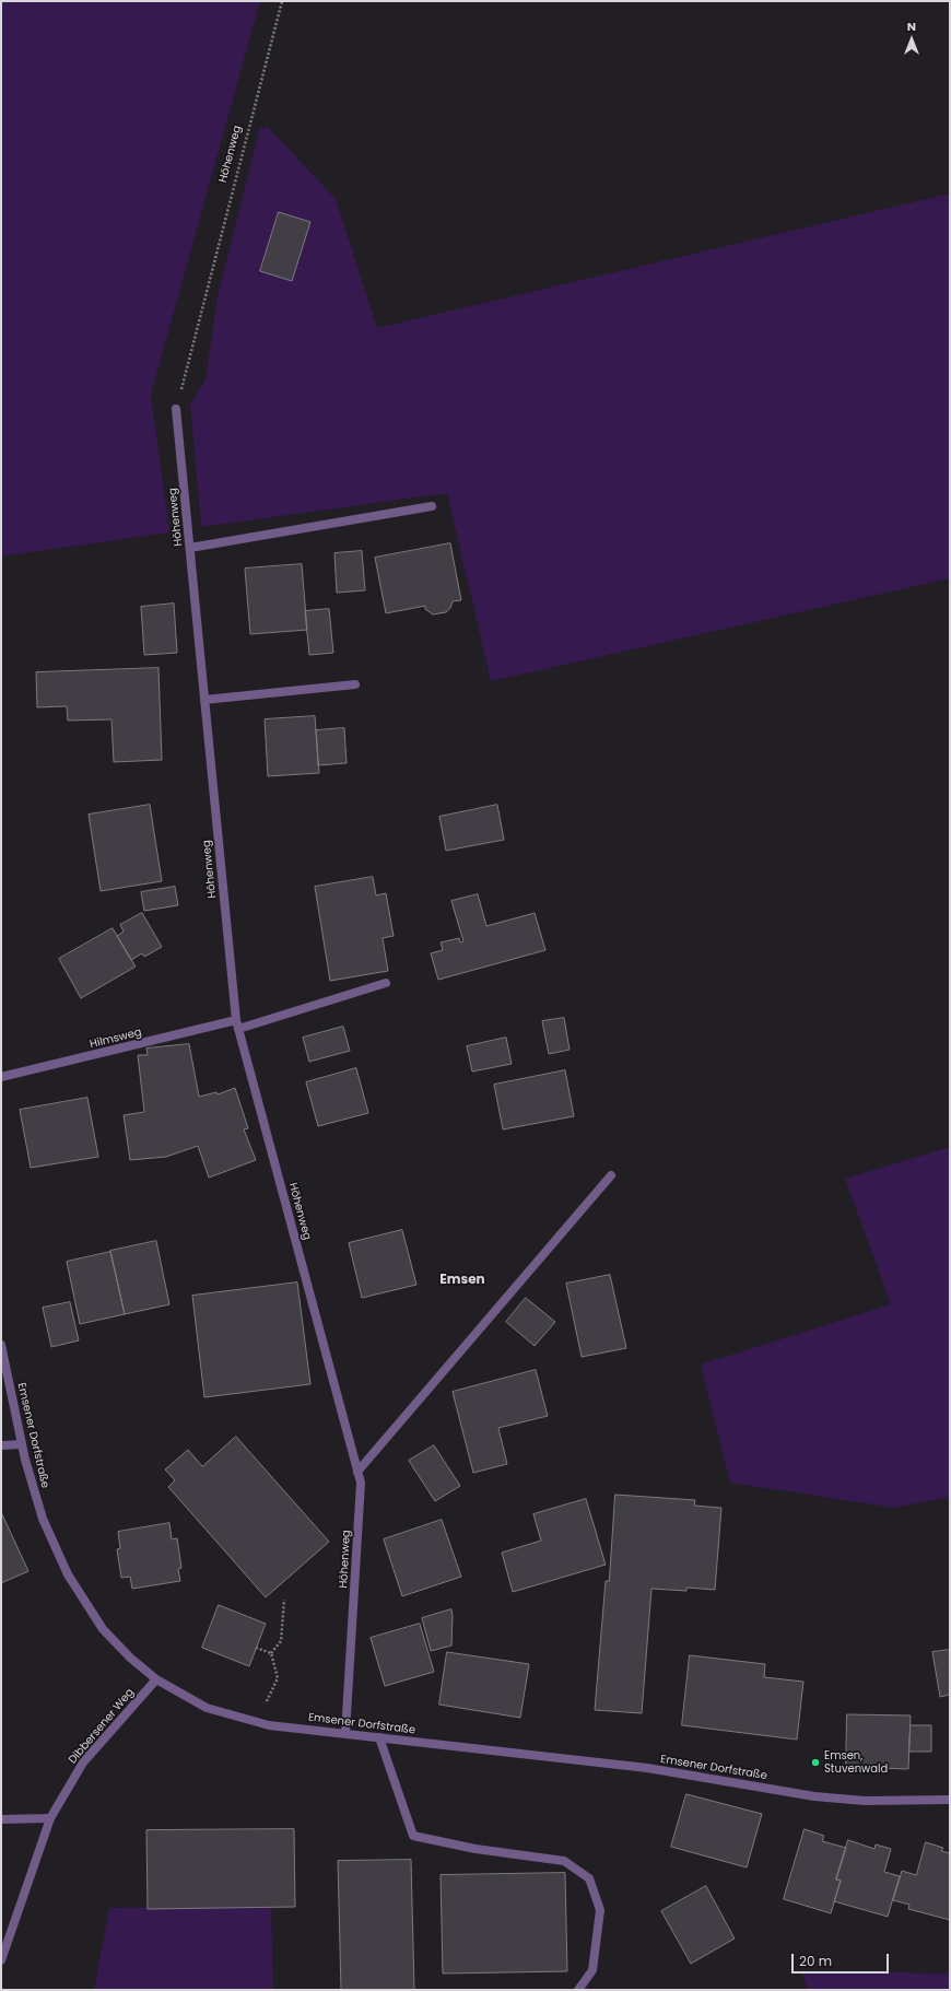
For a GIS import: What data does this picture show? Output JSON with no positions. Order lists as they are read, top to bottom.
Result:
{
  "streets": {
    "street": [
      "Höhenweg",
      "Hilmsweg",
      "Emsener Dorfstraße",
      "Dibbersener Weg"
    ]
  },
  "crossings": [
    ["Höhenweg", "Hilmsweg"],
    ["Höhenweg", "Emsener Dorfstraße"],
    ["Emsener Dorfstraße", "Dibbersener Weg"]
  ],
  "districts": ["Emsen"],
  "places": ["Emsen, Stuvenwald"],
  "scale_bar": "20 m",
  "north": "top"
}
